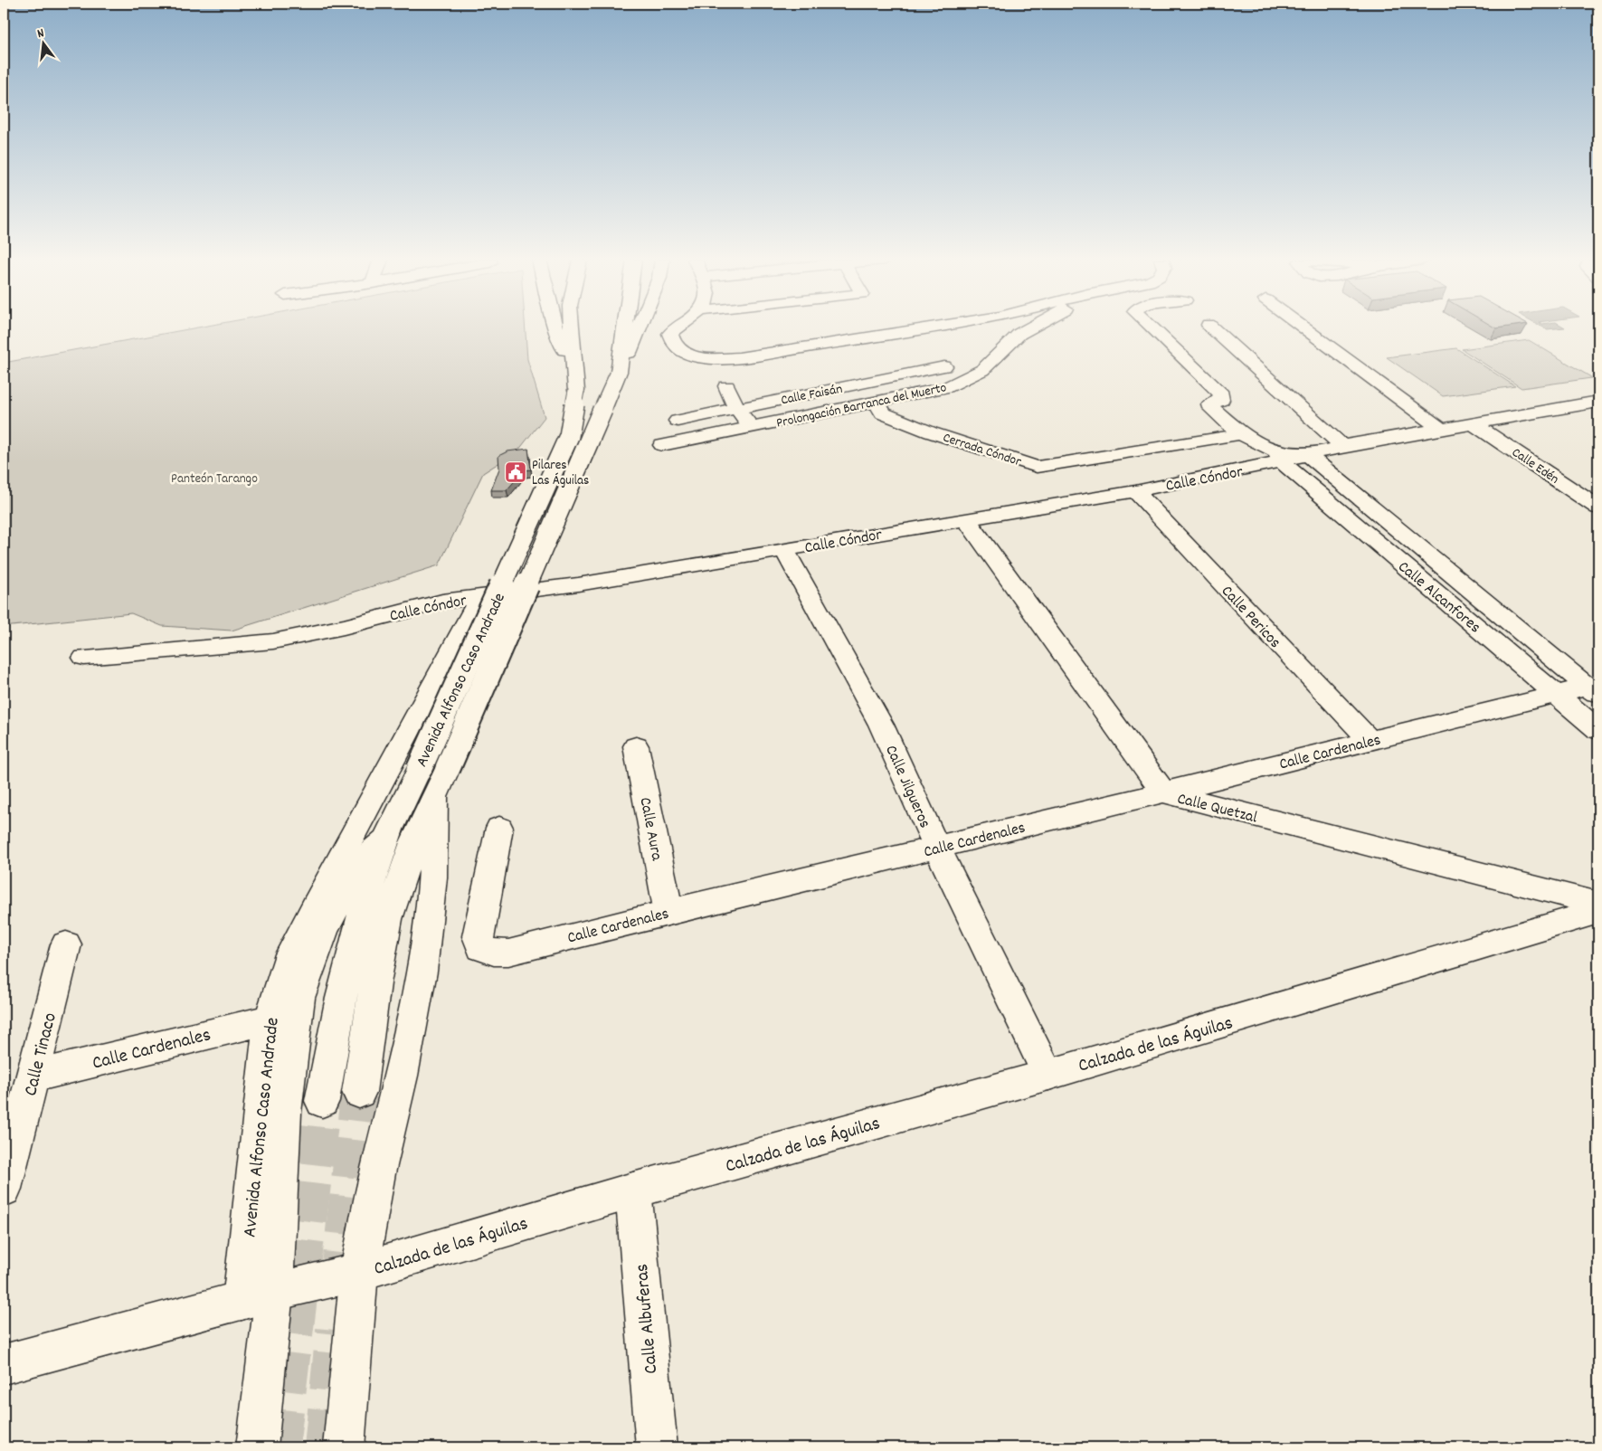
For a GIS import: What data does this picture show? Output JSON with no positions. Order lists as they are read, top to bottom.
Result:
{
  "streets": {
    "street": [
      "Calle Faisán",
      "Prolongación Barranca del Muerto",
      "Cerrada Cóndor",
      "Calle Edén",
      "Calle Cóndor",
      "Calle Alcanfores",
      "Calle Pericos",
      "Avenida Alfonso Caso Andrade",
      "Calle Cardenales",
      "Calle Jilgueros",
      "Calle Quetzal",
      "Calle Aura",
      "Calzada de las Águilas",
      "Calle Tinaco",
      "Calle Albuferas"
    ]
  },
  "crossings": [
    ["Prolongación Barranca del Muerto", "Cerrada Cóndor"],
    ["Calle Edén", "Calle Cóndor"],
    ["Calle Cóndor", "Calle Alcanfores"],
    ["Calle Cóndor", "Calle Pericos"],
    ["Calle Cóndor", "Avenida Alfonso Caso Andrade"],
    ["Calle Cóndor", "Calle Jilgueros"],
    ["Calle Cóndor", "Calle Quetzal"],
    ["Calle Alcanfores", "Calle Cardenales"],
    ["Calle Pericos", "Calle Cardenales"],
    ["Avenida Alfonso Caso Andrade", "Calle Cardenales"],
    ["Avenida Alfonso Caso Andrade", "Calzada de las Águilas"],
    ["Calle Cardenales", "Calle Jilgueros"],
    ["Calle Cardenales", "Calle Quetzal"],
    ["Calle Cardenales", "Calle Aura"],
    ["Calle Cardenales", "Calle Tinaco"],
    ["Calle Jilgueros", "Calzada de las Águilas"],
    ["Calzada de las Águilas", "Calle Albuferas"]
  ],
  "parks": ["Panteón Tarango"],
  "places": {
    "public building": ["Pilares Las Águilas"]
  },
  "north": "top"
}
